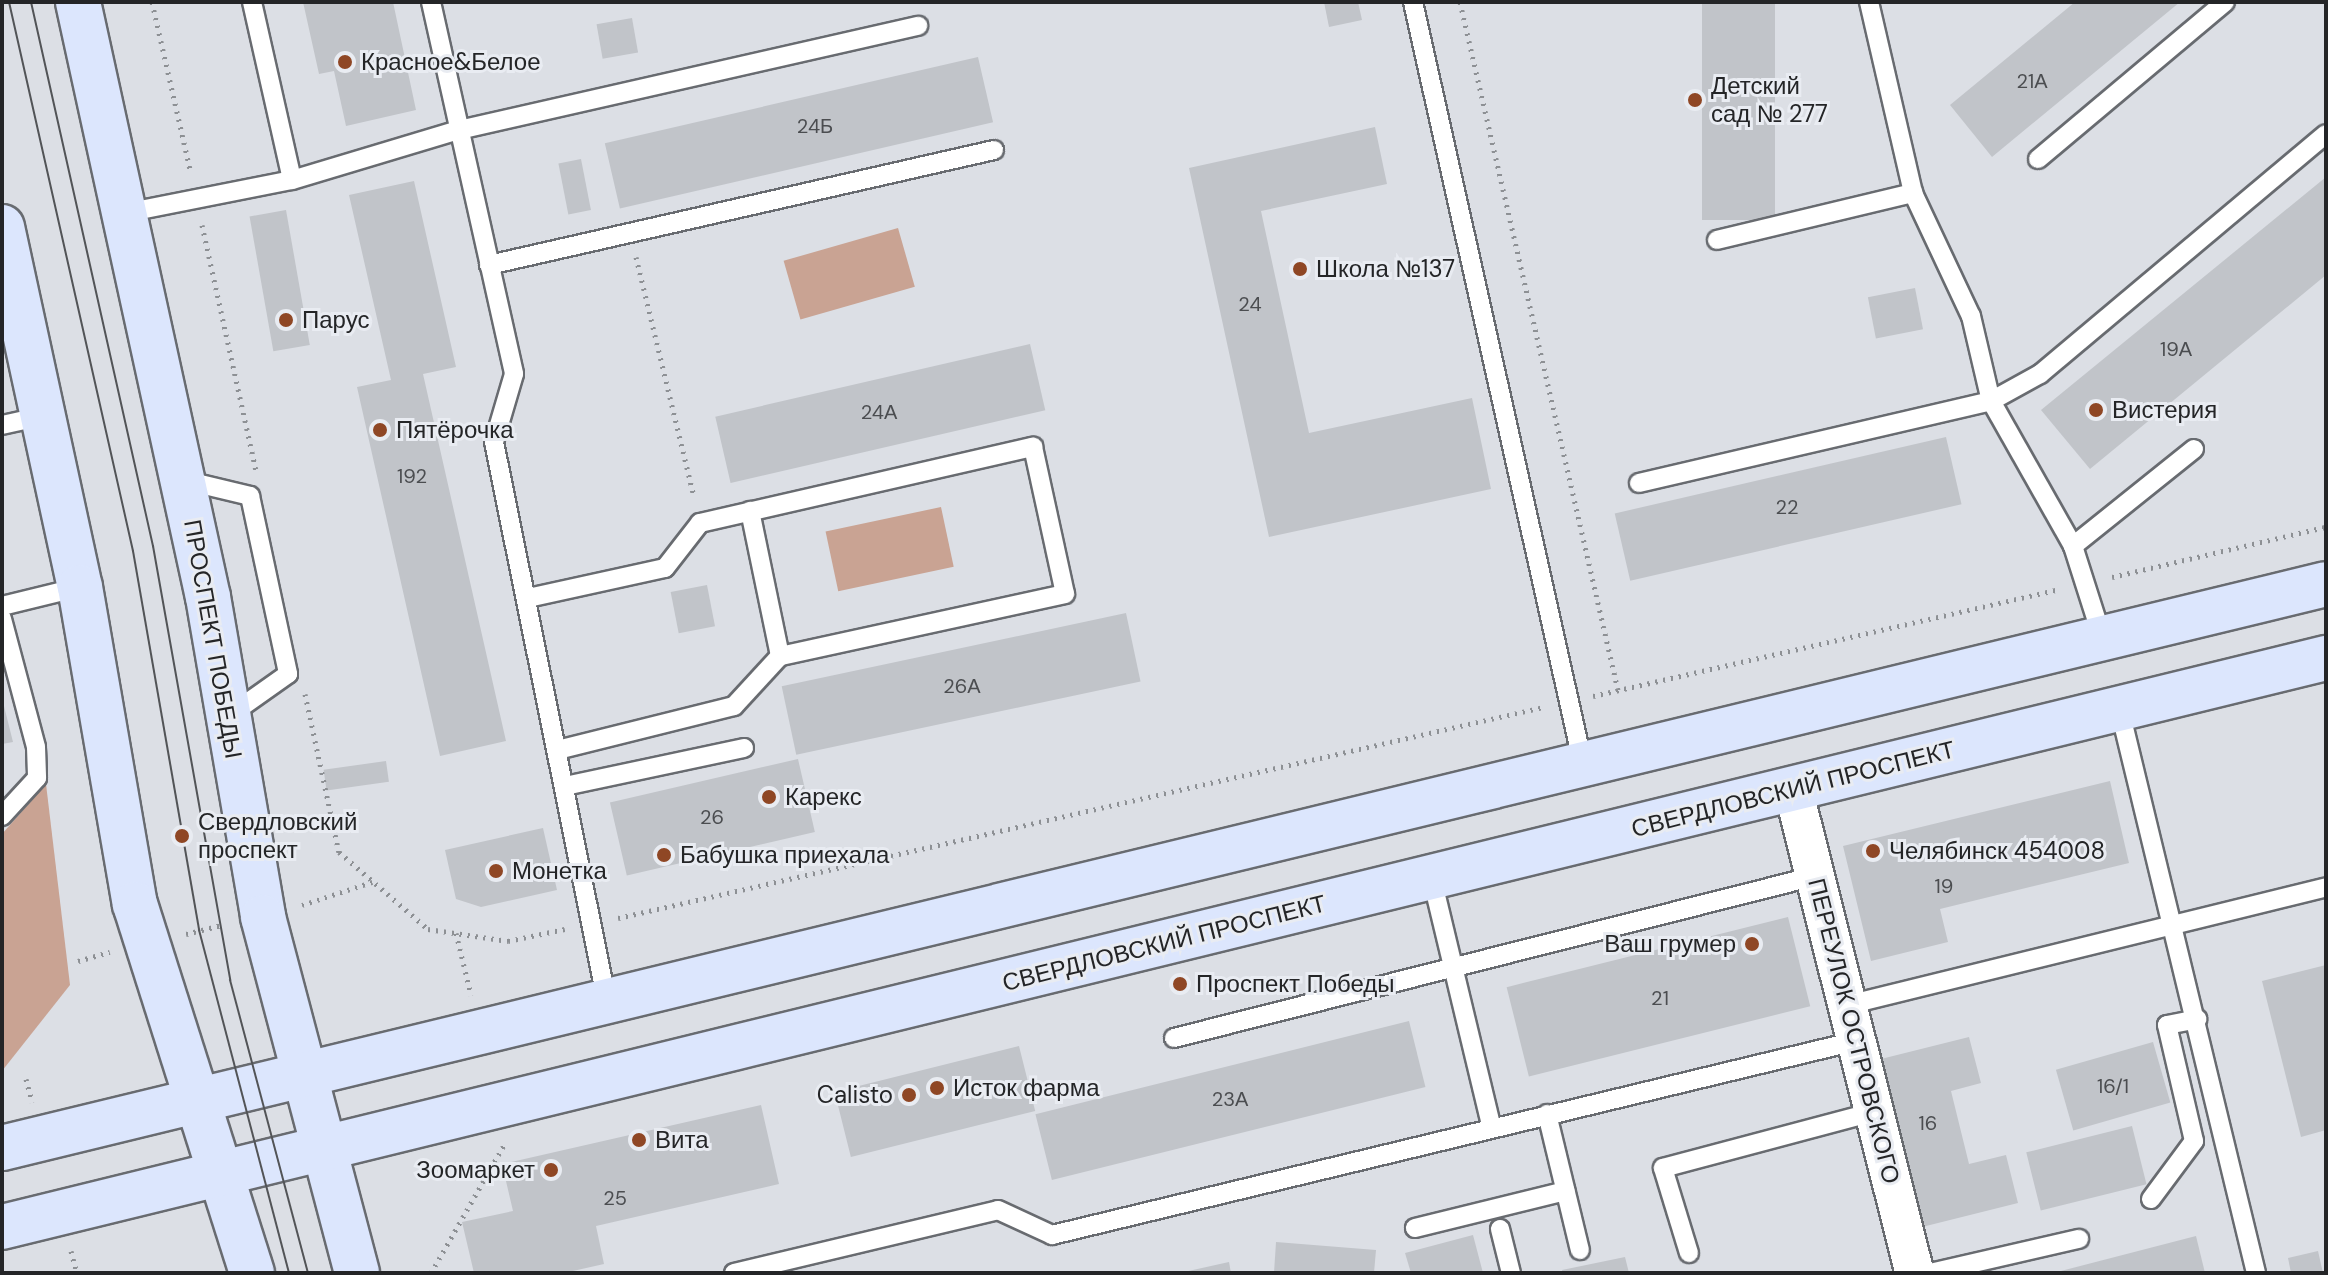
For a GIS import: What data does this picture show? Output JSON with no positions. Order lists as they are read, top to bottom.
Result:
{
  "streets": {
    "main road": ["ПРОСПЕКТ ПОБЕДЫ", "СВЕРДЛОВСКИЙ ПРОСПЕКТ"],
    "street": ["ПЕРЕУЛОК ОСТРОВСКОГО"]
  },
  "crossings": [
    ["ПРОСПЕКТ ПОБЕДЫ", "СВЕРДЛОВСКИЙ ПРОСПЕКТ"],
    ["СВЕРДЛОВСКИЙ ПРОСПЕКТ", "ПЕРЕУЛОК ОСТРОВСКОГО"]
  ],
  "places": [
    "Красное&Белое",
    "Детский сад № 277",
    "Школа №137",
    "Парус",
    "Вистерия",
    "Пятёрочка",
    "Карекс",
    "Свердловский проспект",
    "Челябинск 454008",
    "Бабушка приехала",
    "Монетка",
    "Ваш грумер",
    "Проспект Победы",
    "Исток фарма",
    "Calisto",
    "Вита",
    "Зоомаркет"
  ],
  "house_numbers": [
    "21А",
    "24Б",
    "24",
    "19А",
    "24А",
    "192",
    "22",
    "26А",
    "26",
    "19",
    "21",
    "16/1",
    "23А",
    "16",
    "25"
  ]
}
